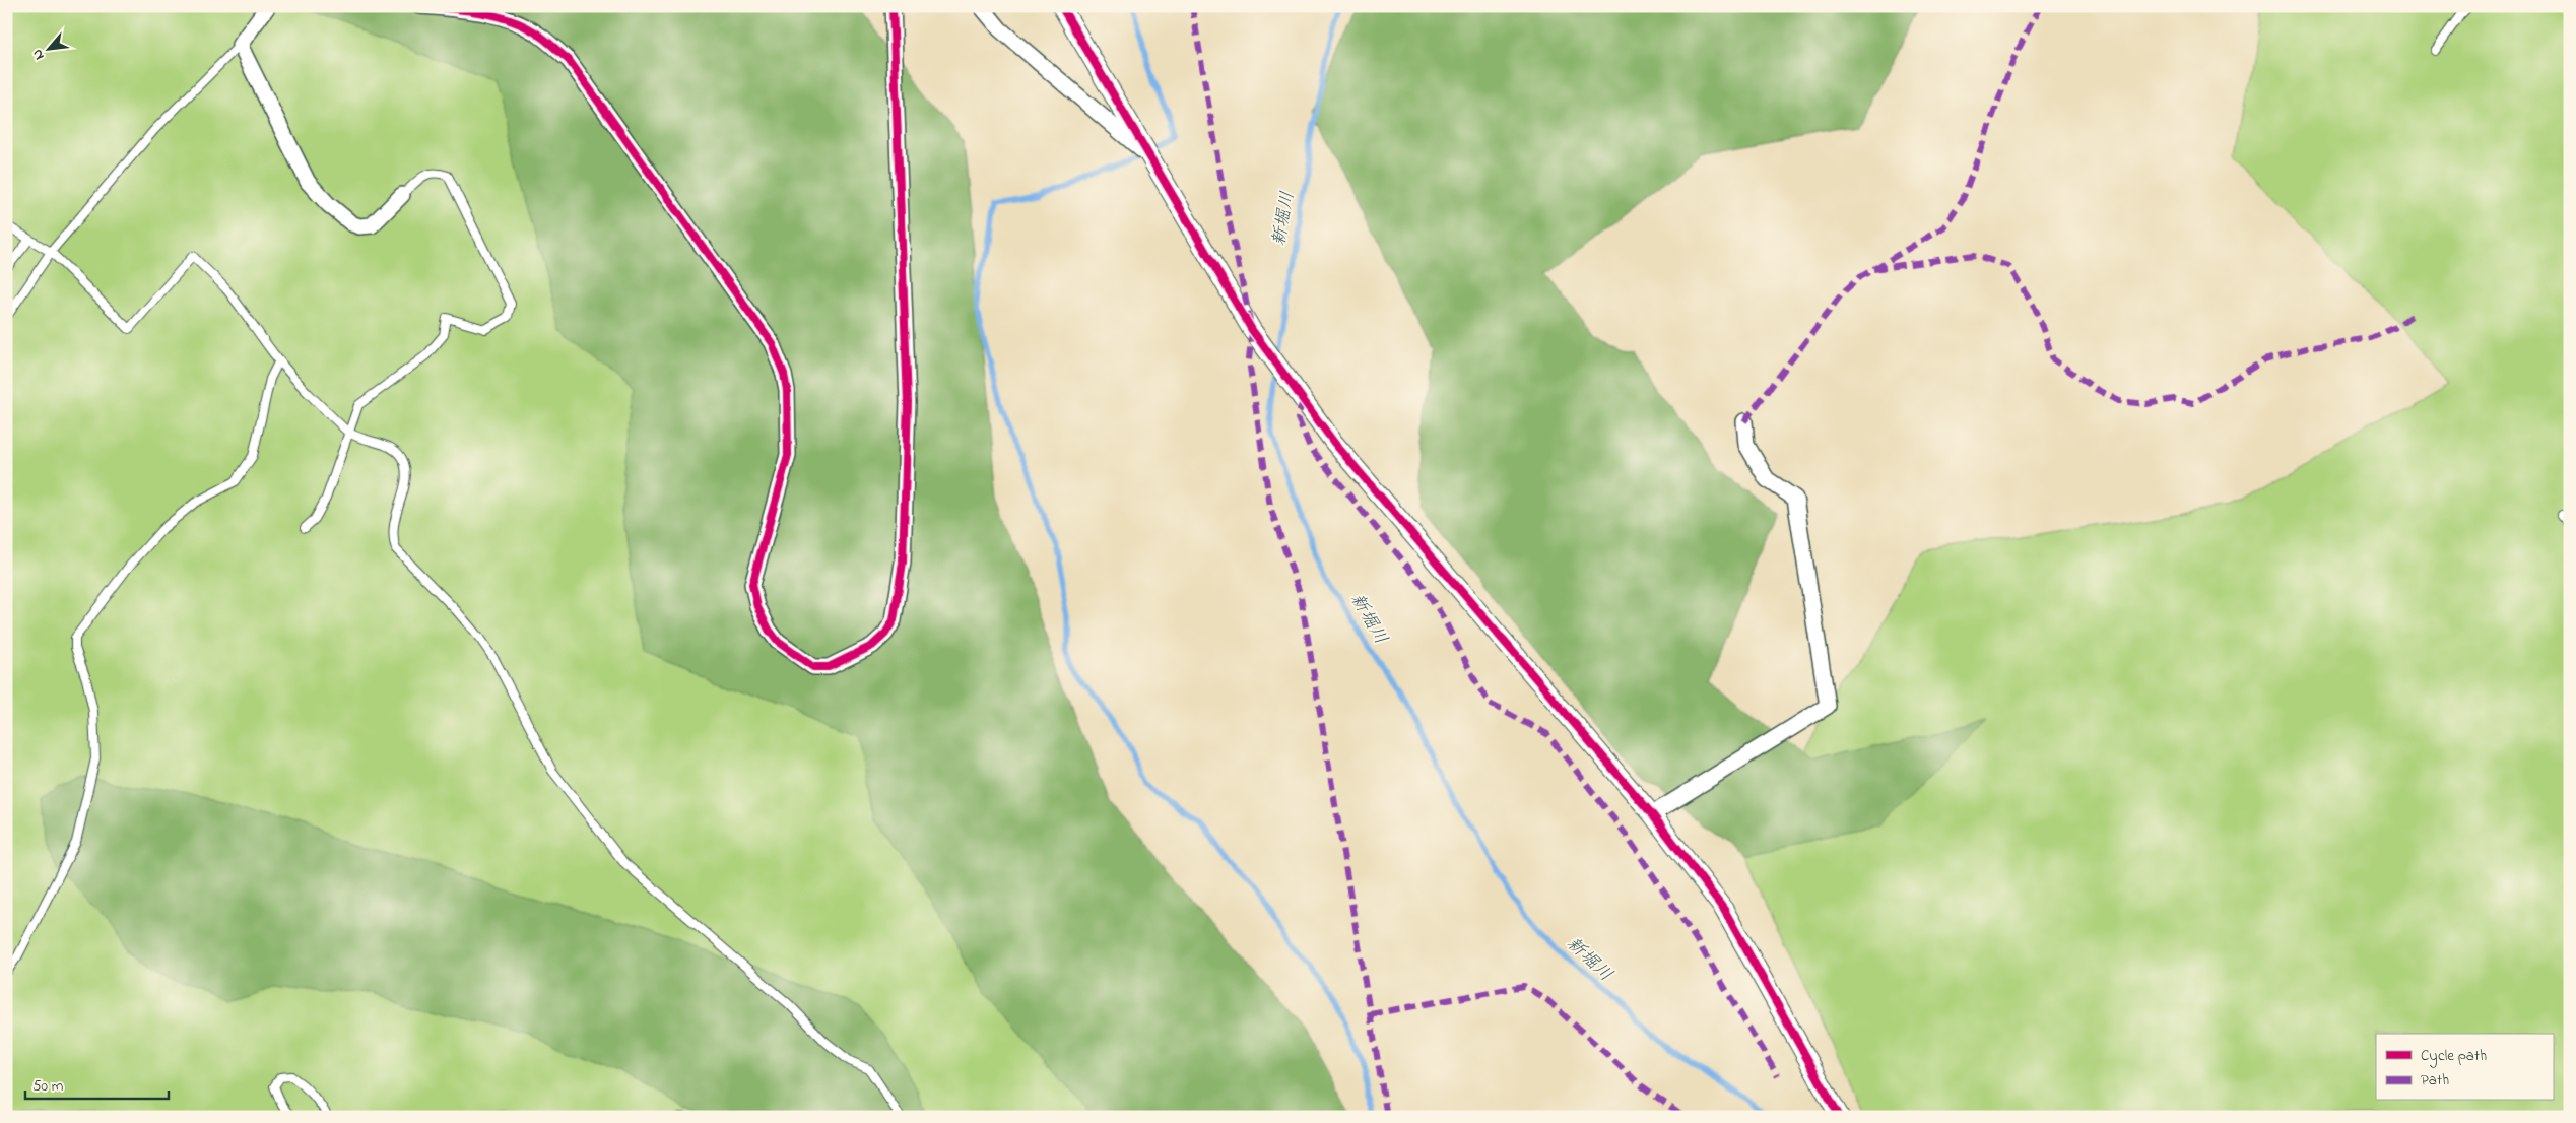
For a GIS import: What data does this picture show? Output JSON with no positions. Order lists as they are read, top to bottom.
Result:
{
  "water": ["新堀川"],
  "legend": ["Cycle path", "Path"],
  "scale_bar": "50 m",
  "north": "bottom left"
}
